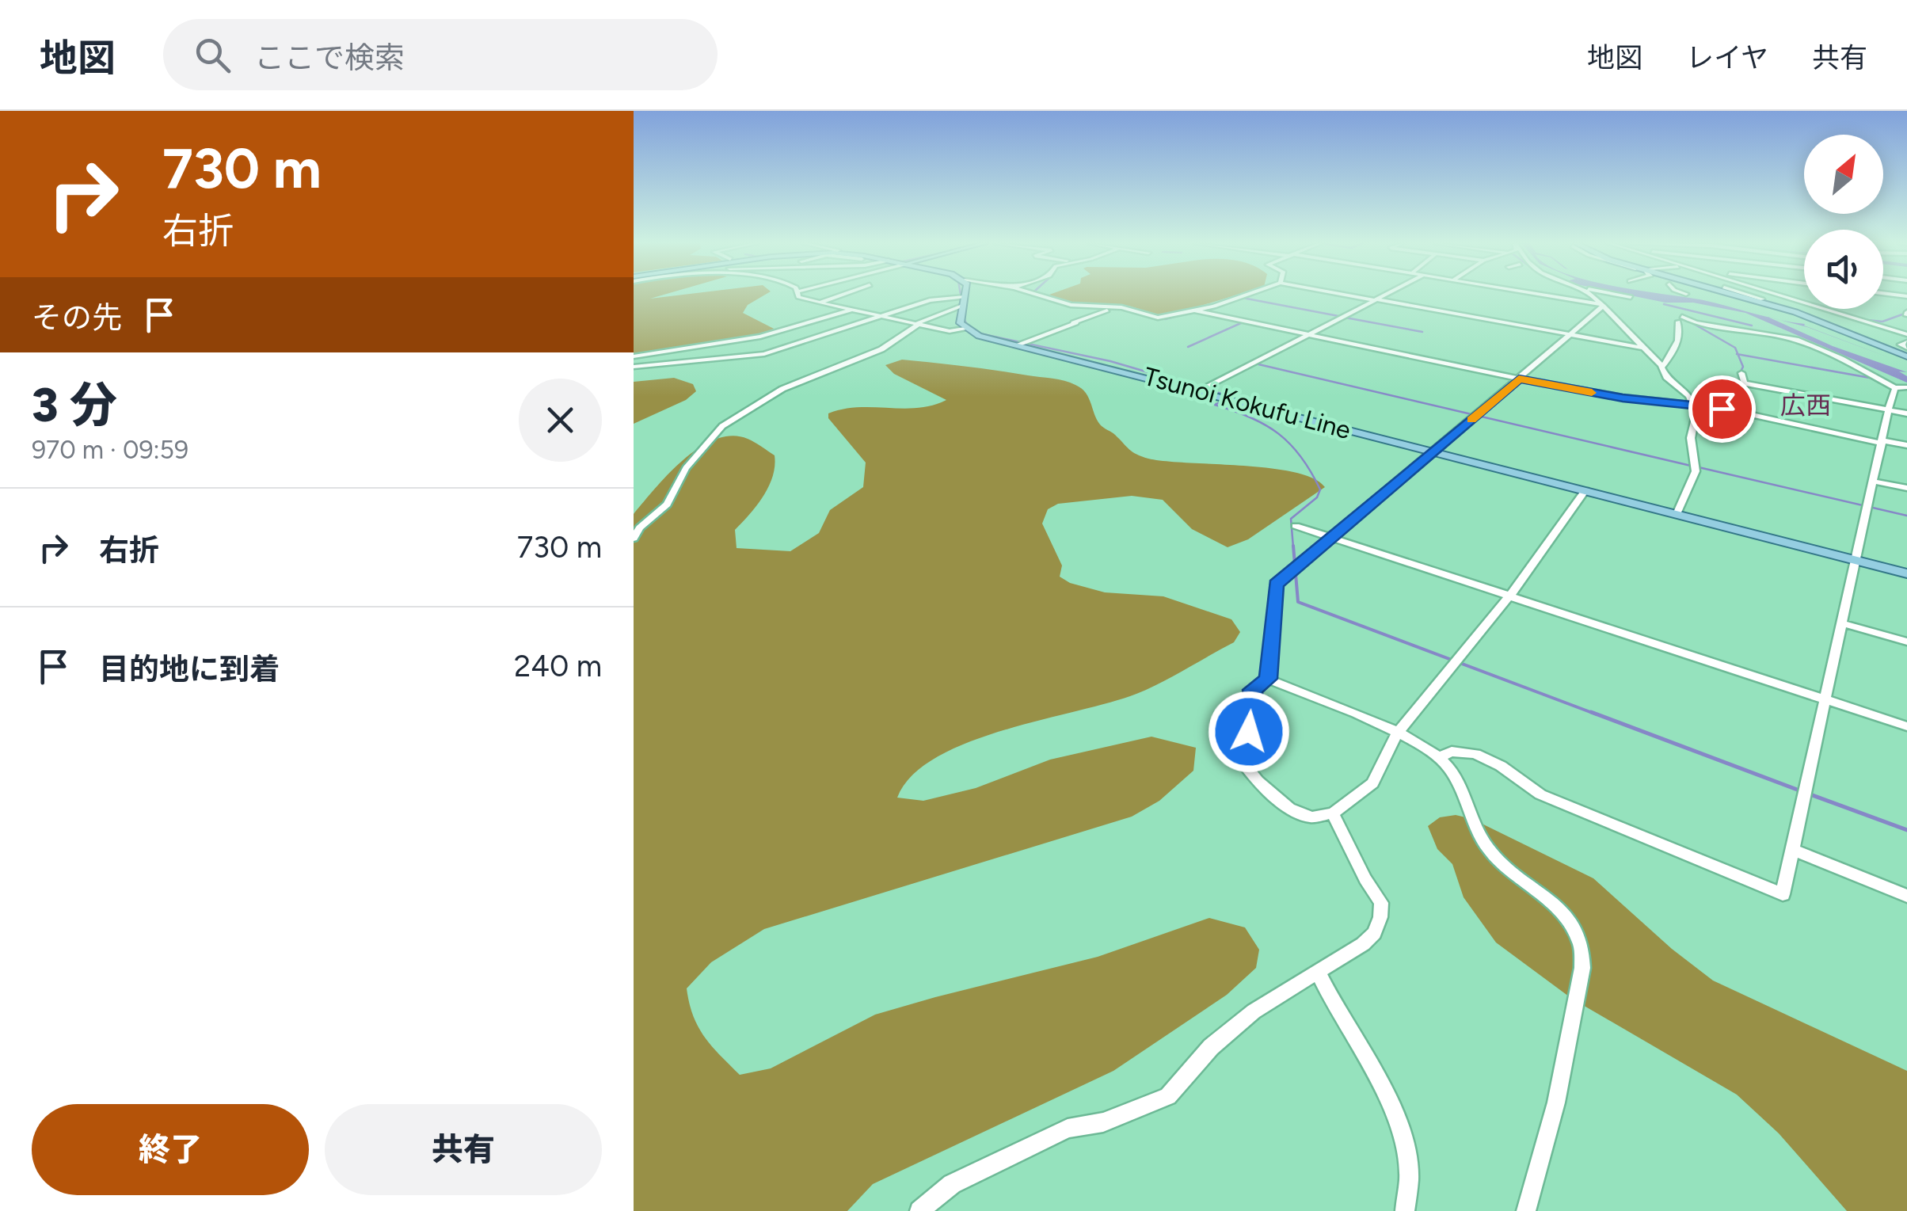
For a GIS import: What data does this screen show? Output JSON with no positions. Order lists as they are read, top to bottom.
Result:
{
  "streets": {
    "main road": ["Tsunoi Kokufu Line"]
  },
  "districts": ["広西"],
  "north": "top right",
  "page": {
    "header": "地図",
    "search": "ここで検索",
    "nav": ["地図", "レイヤ", "共有"],
    "turn": ["730 m", "右折"],
    "then": "その先",
    "heading": ["3 分", "970 m · 09:59"],
    "list": [
      {
        "name": "右折",
        "value": "730 m"
      },
      {
        "name": "目的地に到着",
        "value": "240 m"
      }
    ],
    "buttons": ["終了", "共有"]
  }
}
